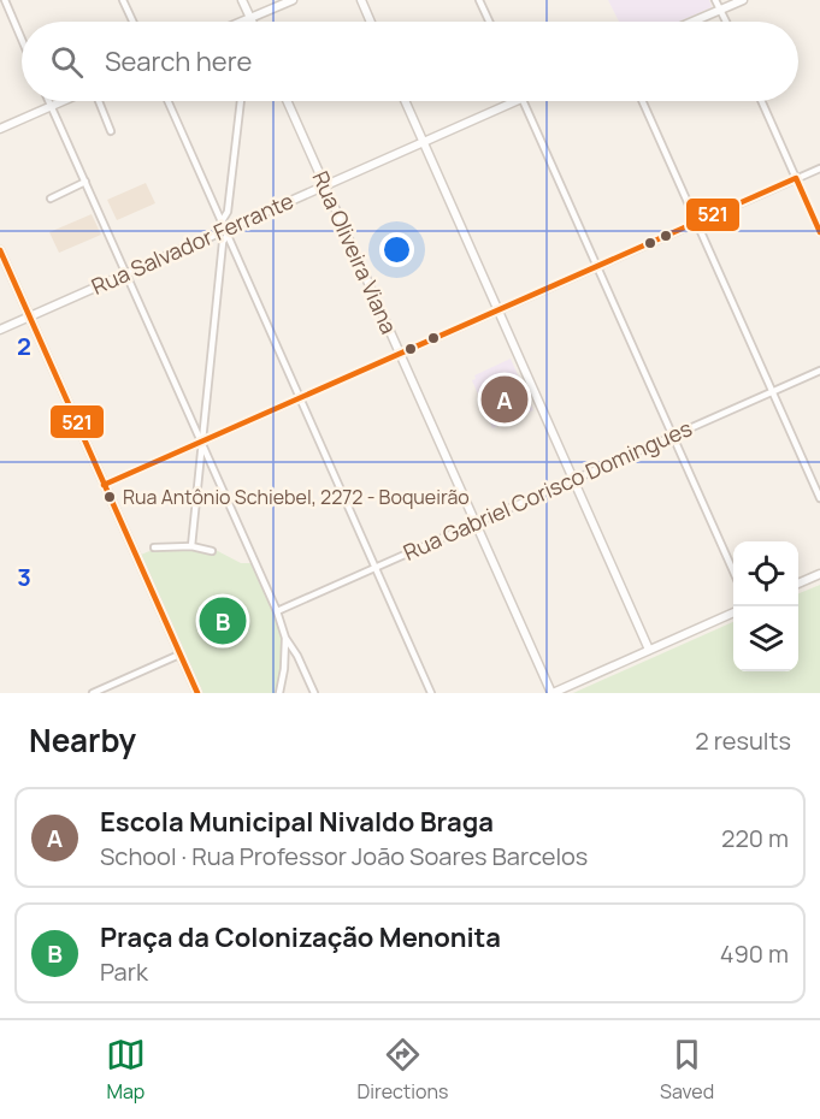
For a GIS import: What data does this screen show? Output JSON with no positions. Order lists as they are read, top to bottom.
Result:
{
  "streets": {
    "main road": ["Rua Salvador Ferrante", "Rua Oliveira Viana"],
    "street": ["Rua Gabriel Corisco Domingues"]
  },
  "crossings": [
    ["Rua Salvador Ferrante", "Rua Oliveira Viana"],
    ["Rua Oliveira Viana", "Rua Gabriel Corisco Domingues"]
  ],
  "places": ["Rua Antônio Schiebel, 2272 - Boqueirão"],
  "lines": ["transit line 521"],
  "page": {
    "search": "Search here",
    "pins": ["A", "B"],
    "heading": ["Nearby", "2 results"],
    "list": [
      {
        "mark": "A",
        "name": "Escola Municipal Nivaldo Braga",
        "note": "School · Rua Professor João Soares Barcelos",
        "value": "220 m"
      },
      {
        "mark": "B",
        "name": "Praça da Colonização Menonita",
        "note": "Park",
        "value": "490 m"
      }
    ],
    "nav": ["Map", "Directions", "Saved"]
  },
  "grid": {
    "rows": ["2", "3"]
  }
}
